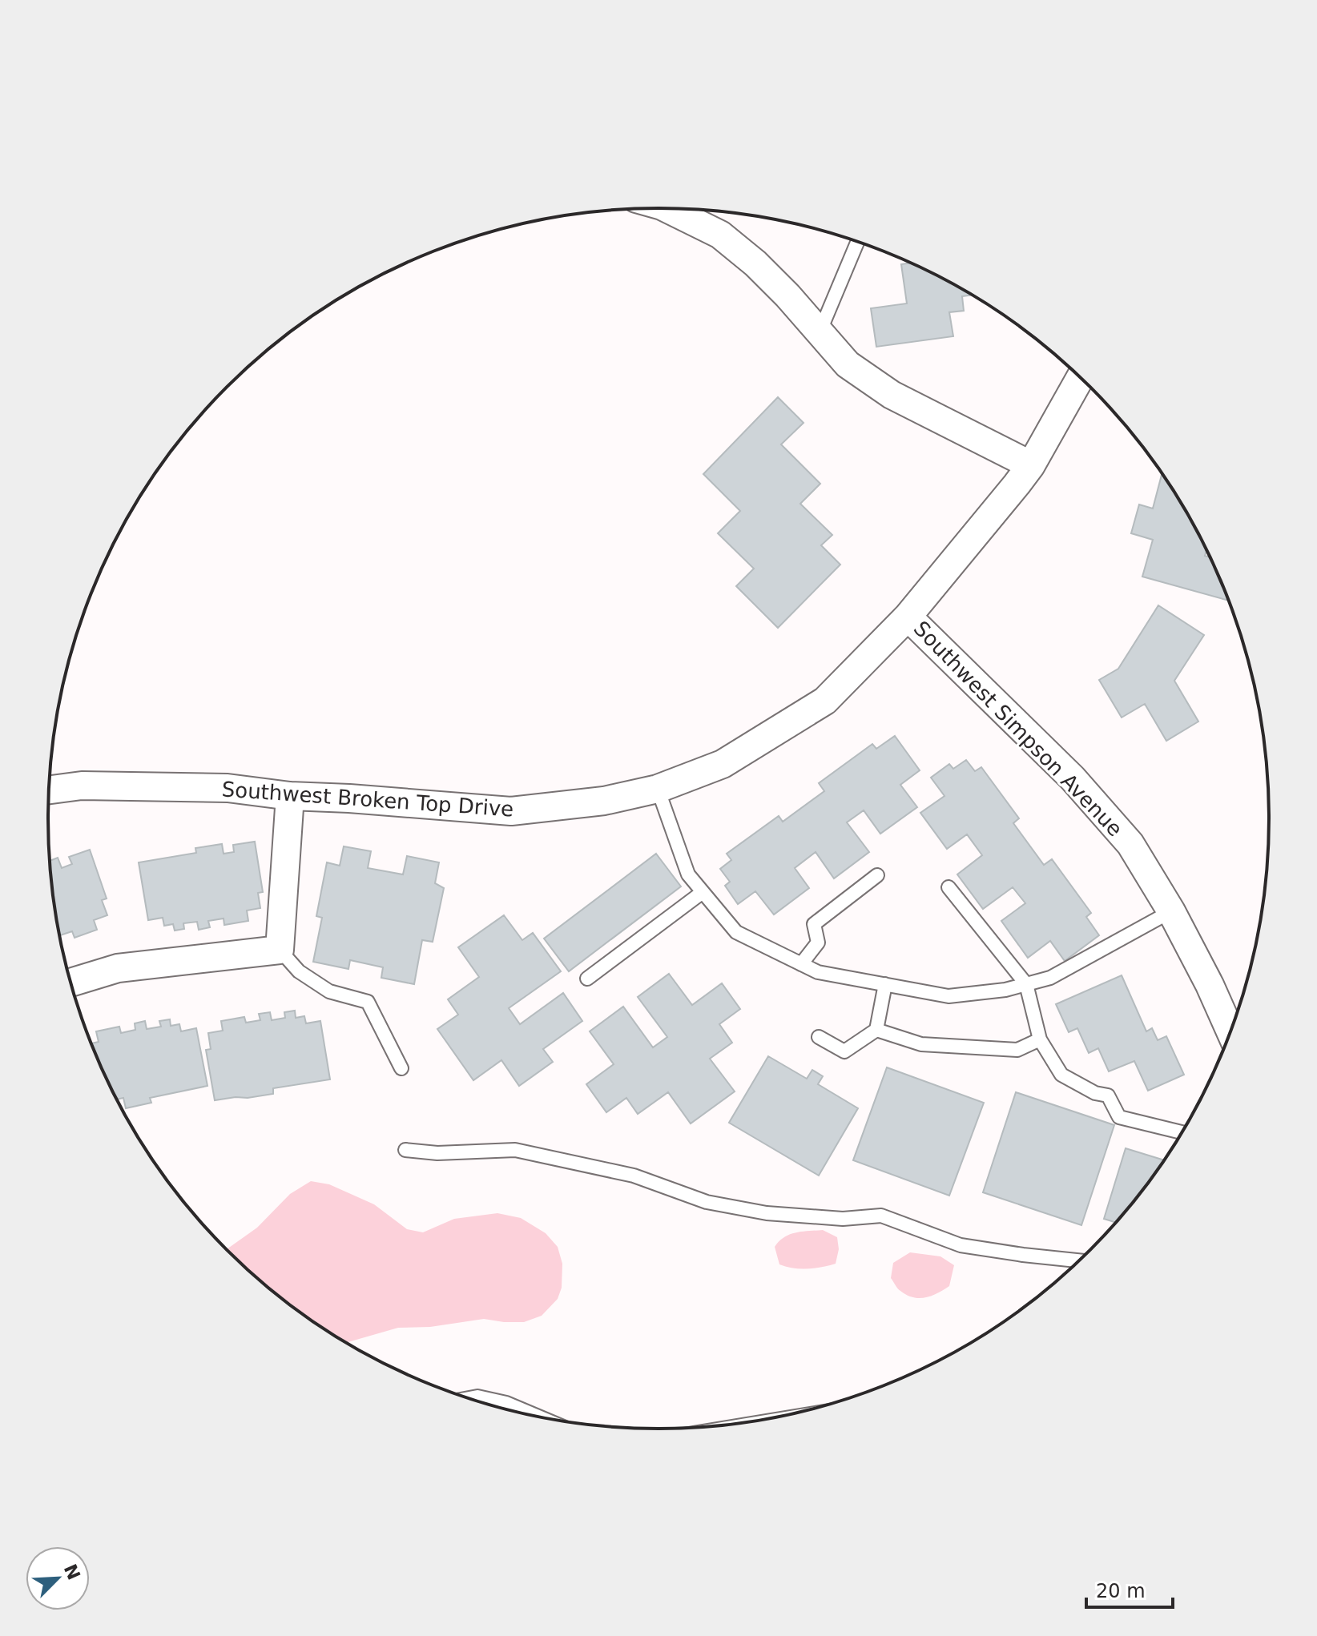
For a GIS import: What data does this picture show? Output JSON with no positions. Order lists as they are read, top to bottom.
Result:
{
  "streets": {
    "street": ["Southwest Simpson Avenue", "Southwest Broken Top Drive"]
  },
  "crossings": [
    ["Southwest Simpson Avenue", "Southwest Broken Top Drive"]
  ],
  "scale_bar": "20 m",
  "north": "top right"
}
